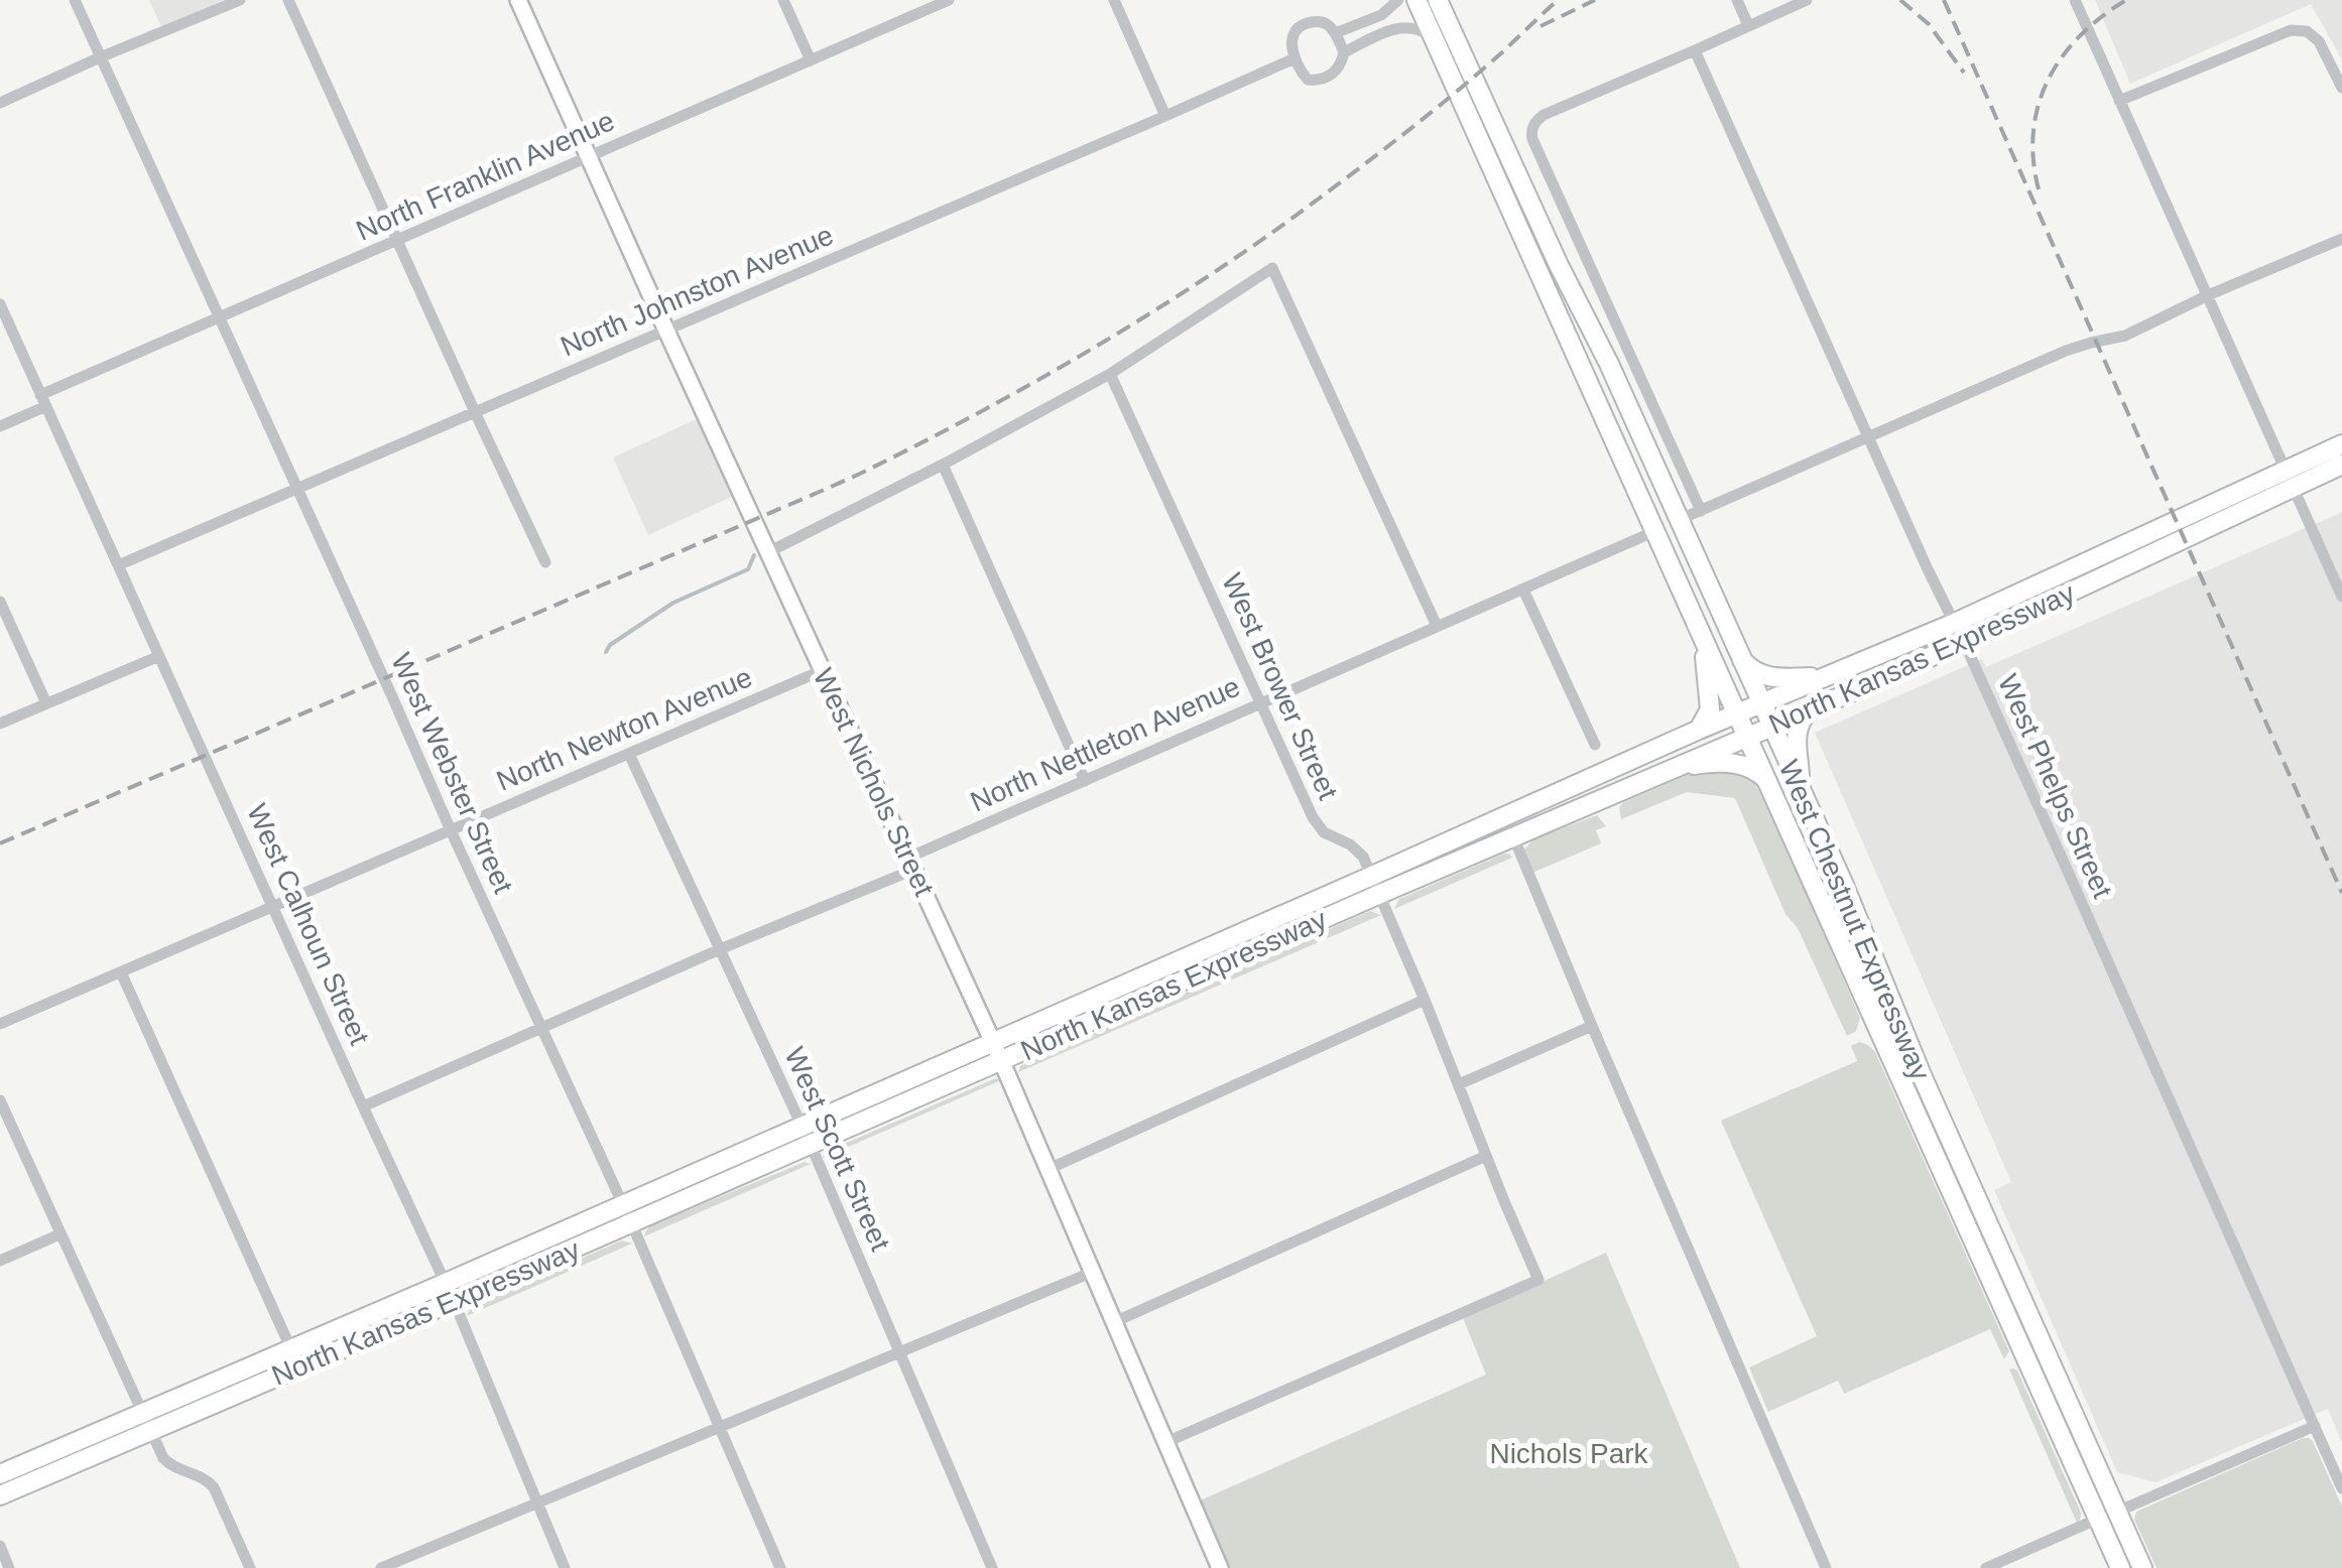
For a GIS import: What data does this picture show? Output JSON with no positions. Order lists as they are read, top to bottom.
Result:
{
  "streets": {
    "main road": ["North Kansas Expressway", "West Chestnut Expressway"],
    "street": [
      "North Franklin Avenue",
      "North Johnston Avenue",
      "West Brower Street",
      "North Newton Avenue",
      "North Nettleton Avenue",
      "West Webster Street",
      "West Nichols Street",
      "West Phelps Street",
      "West Calhoun Street",
      "West Scott Street"
    ]
  },
  "crossings": [
    ["North Franklin Avenue", "West Webster Street"],
    ["North Franklin Avenue", "West Nichols Street"],
    ["North Franklin Avenue", "West Calhoun Street"],
    ["North Johnston Avenue", "West Webster Street"],
    ["North Johnston Avenue", "West Nichols Street"],
    ["North Johnston Avenue", "West Calhoun Street"],
    ["North Kansas Expressway", "West Brower Street"],
    ["North Kansas Expressway", "West Webster Street"],
    ["North Kansas Expressway", "West Nichols Street"],
    ["North Kansas Expressway", "West Phelps Street"],
    ["North Kansas Expressway", "West Chestnut Expressway"],
    ["North Kansas Expressway", "West Calhoun Street"],
    ["North Kansas Expressway", "West Scott Street"],
    ["West Brower Street", "North Nettleton Avenue"],
    ["West Brower Street", "West Nichols Street"],
    ["North Newton Avenue", "West Webster Street"],
    ["North Newton Avenue", "West Nichols Street"],
    ["North Newton Avenue", "West Calhoun Street"],
    ["North Newton Avenue", "West Scott Street"],
    ["North Nettleton Avenue", "West Webster Street"],
    ["North Nettleton Avenue", "West Nichols Street"],
    ["North Nettleton Avenue", "West Chestnut Expressway"],
    ["North Nettleton Avenue", "West Calhoun Street"],
    ["North Nettleton Avenue", "West Scott Street"]
  ],
  "parks": ["Nichols Park"]
}
